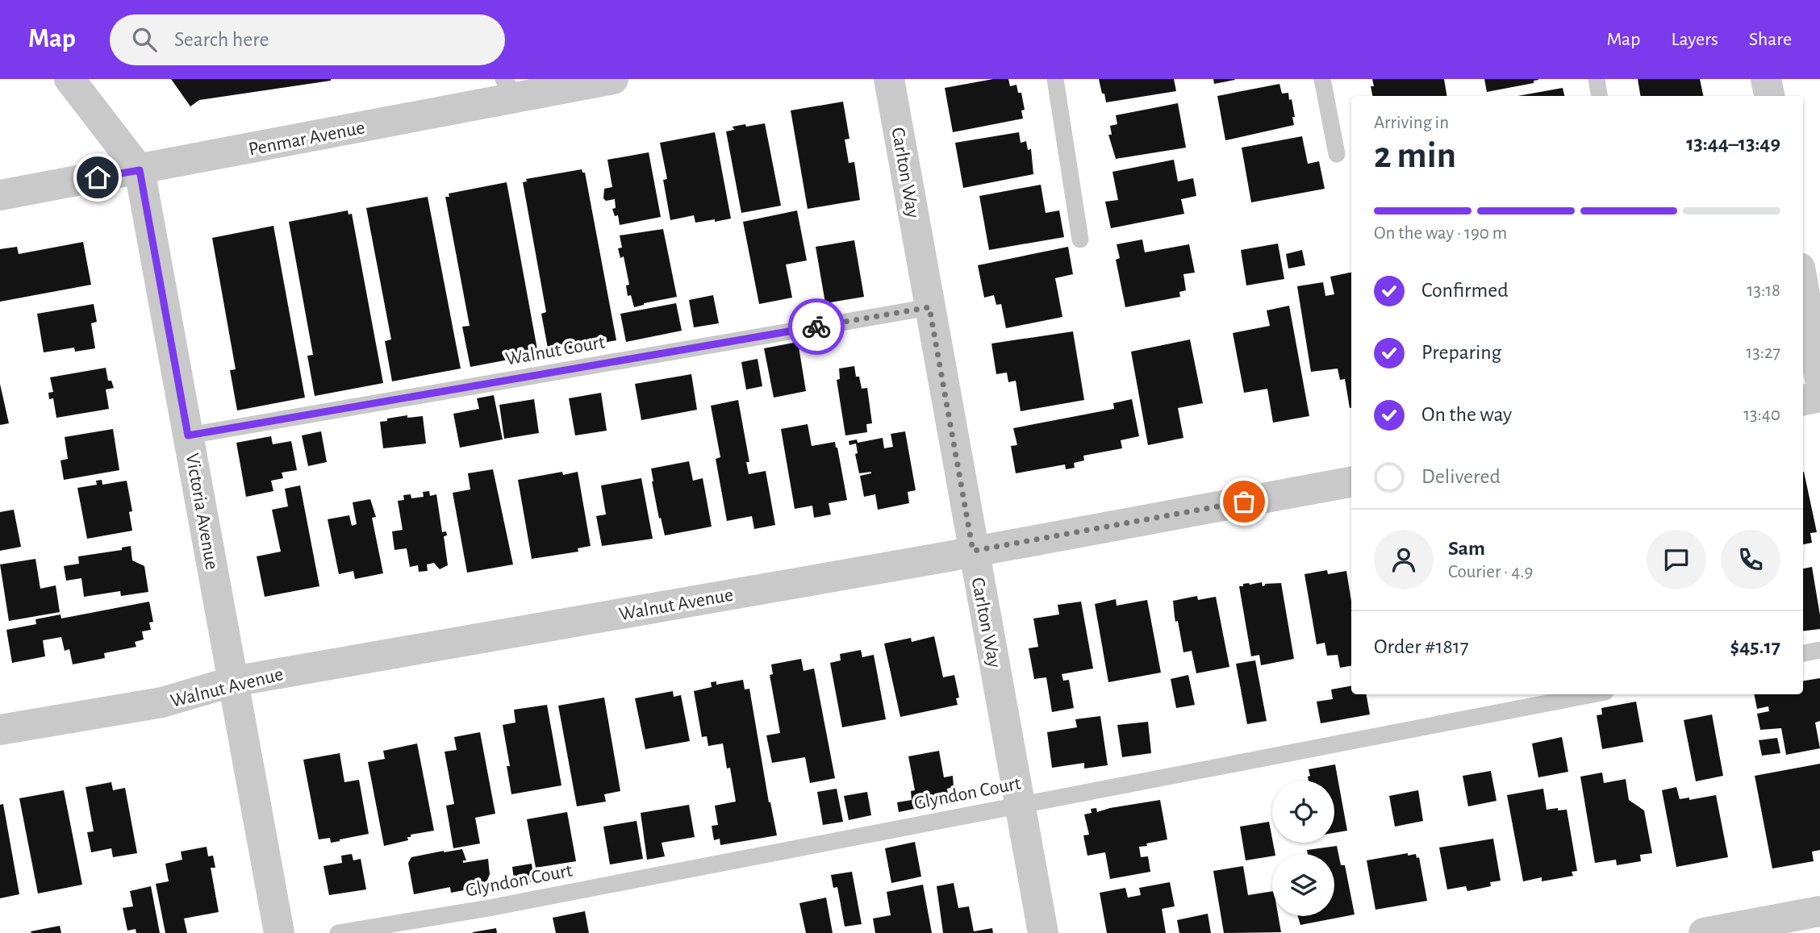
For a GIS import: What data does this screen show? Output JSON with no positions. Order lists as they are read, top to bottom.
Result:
{
  "streets": {
    "street": [
      "Penmar Avenue",
      "Carlton Way",
      "Victoria Avenue",
      "Walnut Avenue"
    ],
    "lane": ["Walnut Court", "Glyndon Court"]
  },
  "crossings": [
    ["Penmar Avenue", "Victoria Avenue"],
    ["Carlton Way", "Walnut Court"],
    ["Carlton Way", "Walnut Avenue"],
    ["Carlton Way", "Glyndon Court"],
    ["Walnut Court", "Victoria Avenue"],
    ["Victoria Avenue", "Walnut Avenue"]
  ],
  "page": {
    "header": "Map",
    "search": "Search here",
    "nav": ["Map", "Layers", "Share"],
    "heading": ["2 min", "Arriving in", "13:44–13:49"],
    "panel": [
      "Sam",
      "Courier · 4.9",
      "Order #1817",
      "$45.17"
    ],
    "bar": "On the way · 190 m",
    "list": [
      ["Confirmed", "13:18"],
      ["Preparing", "13:27"],
      ["On the way", "13:40"],
      "Delivered"
    ]
  }
}
